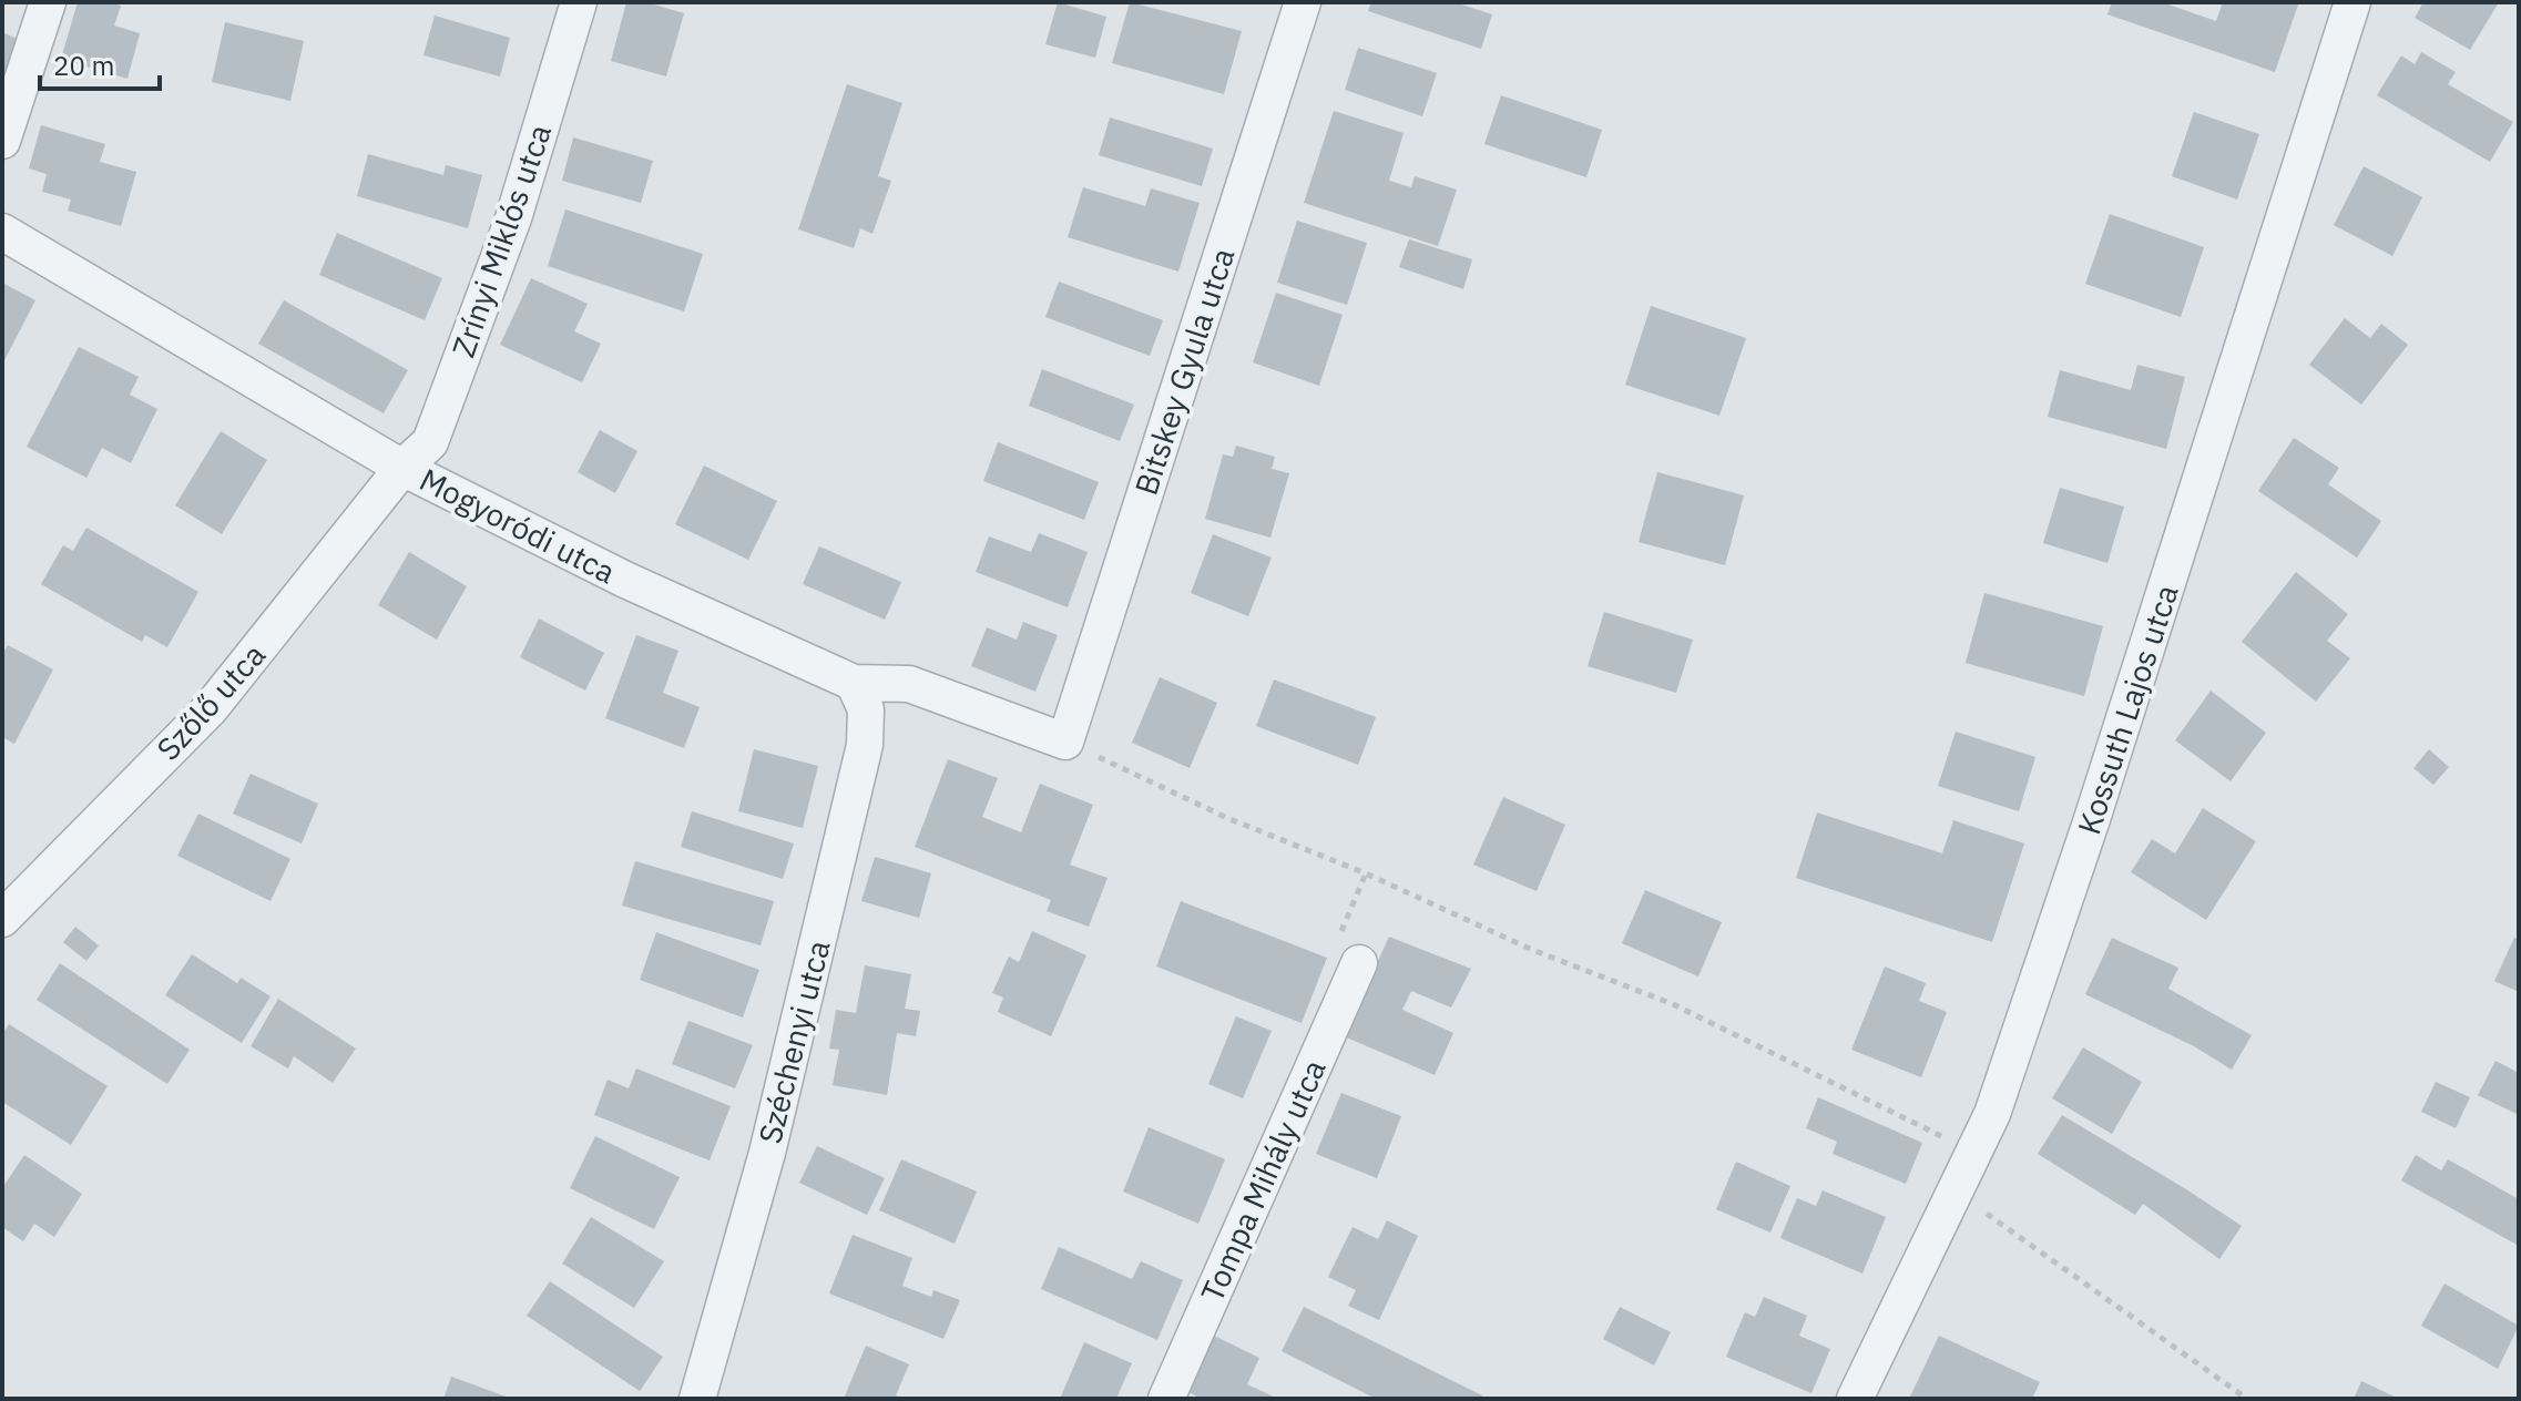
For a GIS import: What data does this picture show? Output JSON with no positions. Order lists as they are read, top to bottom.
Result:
{
  "streets": {
    "street": [
      "Zrínyi Miklós utca",
      "Bitskey Gyula utca",
      "Mogyoródi utca",
      "Szőlő utca",
      "Kossuth Lajos utca",
      "Széchenyi utca",
      "Tompa Mihály utca"
    ]
  },
  "crossings": [
    ["Zrínyi Miklós utca", "Mogyoródi utca"],
    ["Zrínyi Miklós utca", "Szőlő utca"],
    ["Bitskey Gyula utca", "Mogyoródi utca"],
    ["Mogyoródi utca", "Szőlő utca"],
    ["Mogyoródi utca", "Széchenyi utca"]
  ],
  "scale_bar": "20 m"
}
